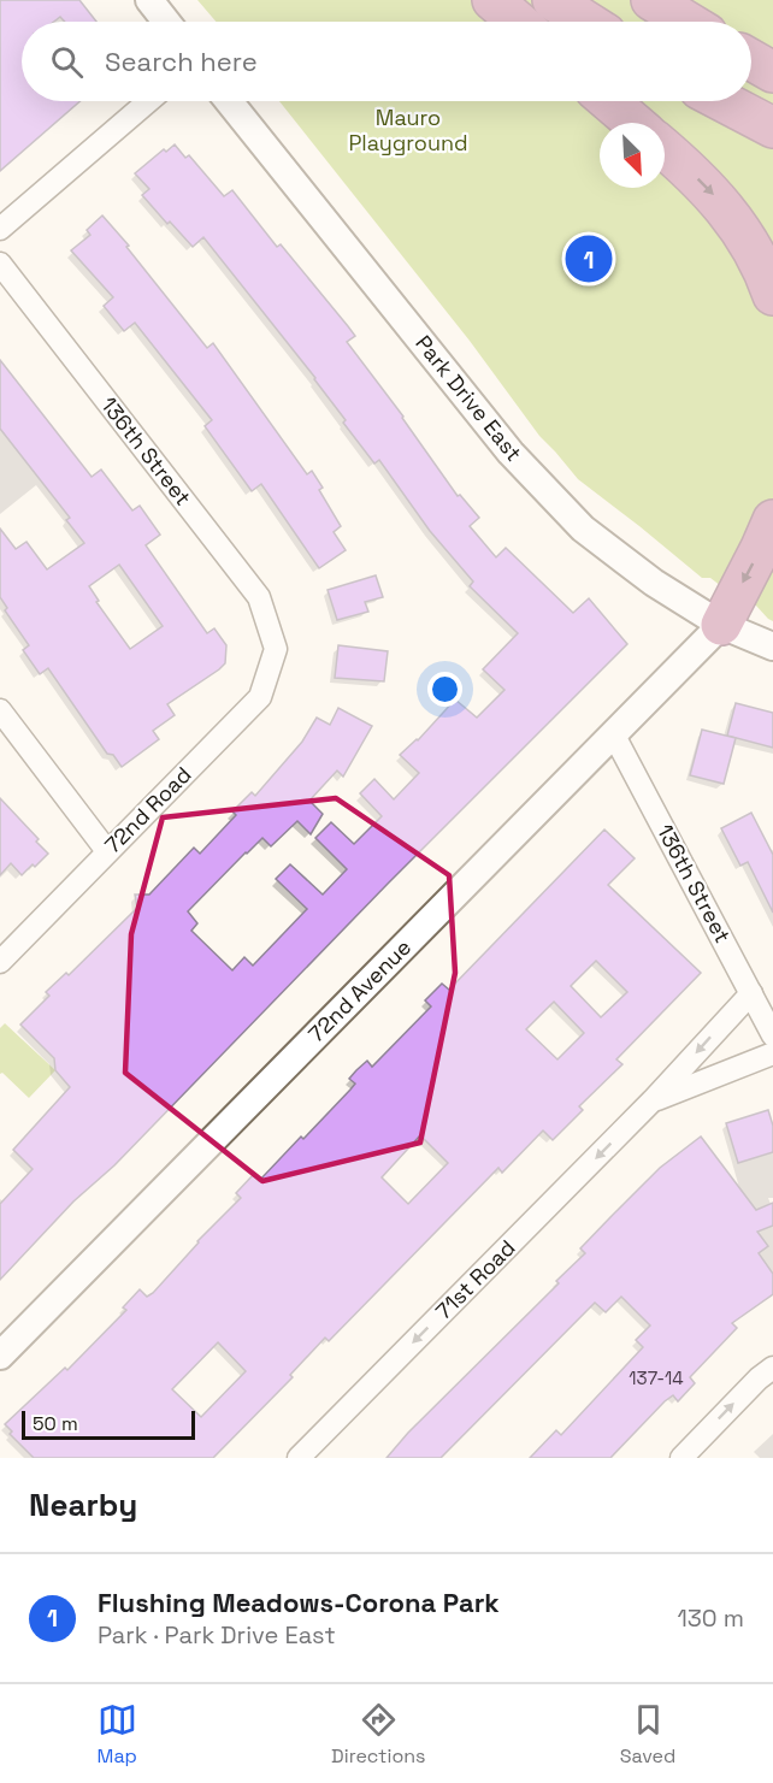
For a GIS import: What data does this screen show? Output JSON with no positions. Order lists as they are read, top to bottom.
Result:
{
  "streets": {
    "street": [
      "Park Drive East",
      "136th Street",
      "72nd Road",
      "72nd Avenue",
      "71st Road"
    ]
  },
  "crossings": [
    ["Park Drive East", "72nd Avenue"],
    ["136th Street", "72nd Road"],
    ["136th Street", "72nd Avenue"],
    ["136th Street", "71st Road"]
  ],
  "one_way": ["71st Road"],
  "parks": ["Mauro Playground"],
  "house_numbers": ["137-14"],
  "scale_bar": "50 m",
  "north": "bottom right",
  "page": {
    "search": "Search here",
    "pins": "1",
    "scale": "50 m",
    "heading": "Nearby",
    "list": [
      {
        "mark": "1",
        "name": "Flushing Meadows-Corona Park",
        "note": "Park · Park Drive East",
        "value": "130 m"
      }
    ],
    "nav": ["Map", "Directions", "Saved"]
  }
}
